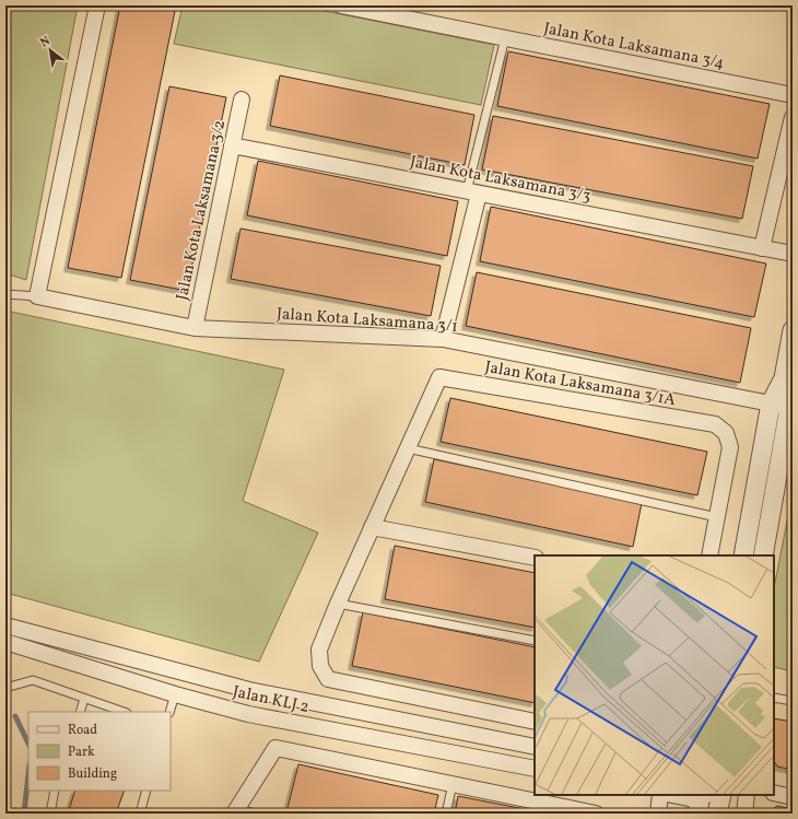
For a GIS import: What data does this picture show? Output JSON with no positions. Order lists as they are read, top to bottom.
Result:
{
  "streets": {
    "street": [
      "Jalan Kota Laksamana 3/4",
      "Jalan Kota Laksamana 3/3",
      "Jalan Kota Laksamana 3/2",
      "Jalan Kota Laksamana 3/1",
      "Jalan Kota Laksamana 3/1A",
      "Jalan KLJ 2"
    ]
  },
  "crossings": [
    ["Jalan Kota Laksamana 3/3", "Jalan Kota Laksamana 3/2"],
    ["Jalan Kota Laksamana 3/2", "Jalan Kota Laksamana 3/1"]
  ],
  "legend": ["Road", "Park", "Building"],
  "north": "top left"
}
